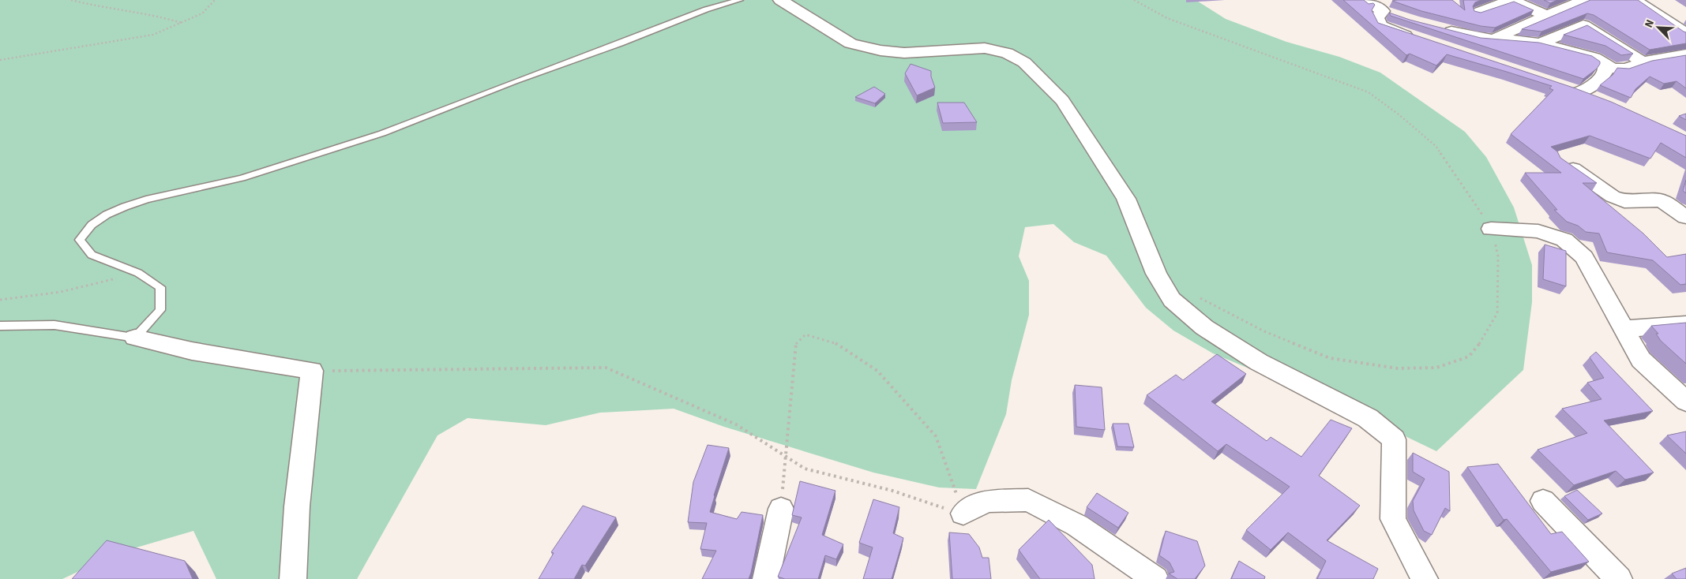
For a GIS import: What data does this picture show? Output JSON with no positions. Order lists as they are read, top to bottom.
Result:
{
  "north": "top left"
}
